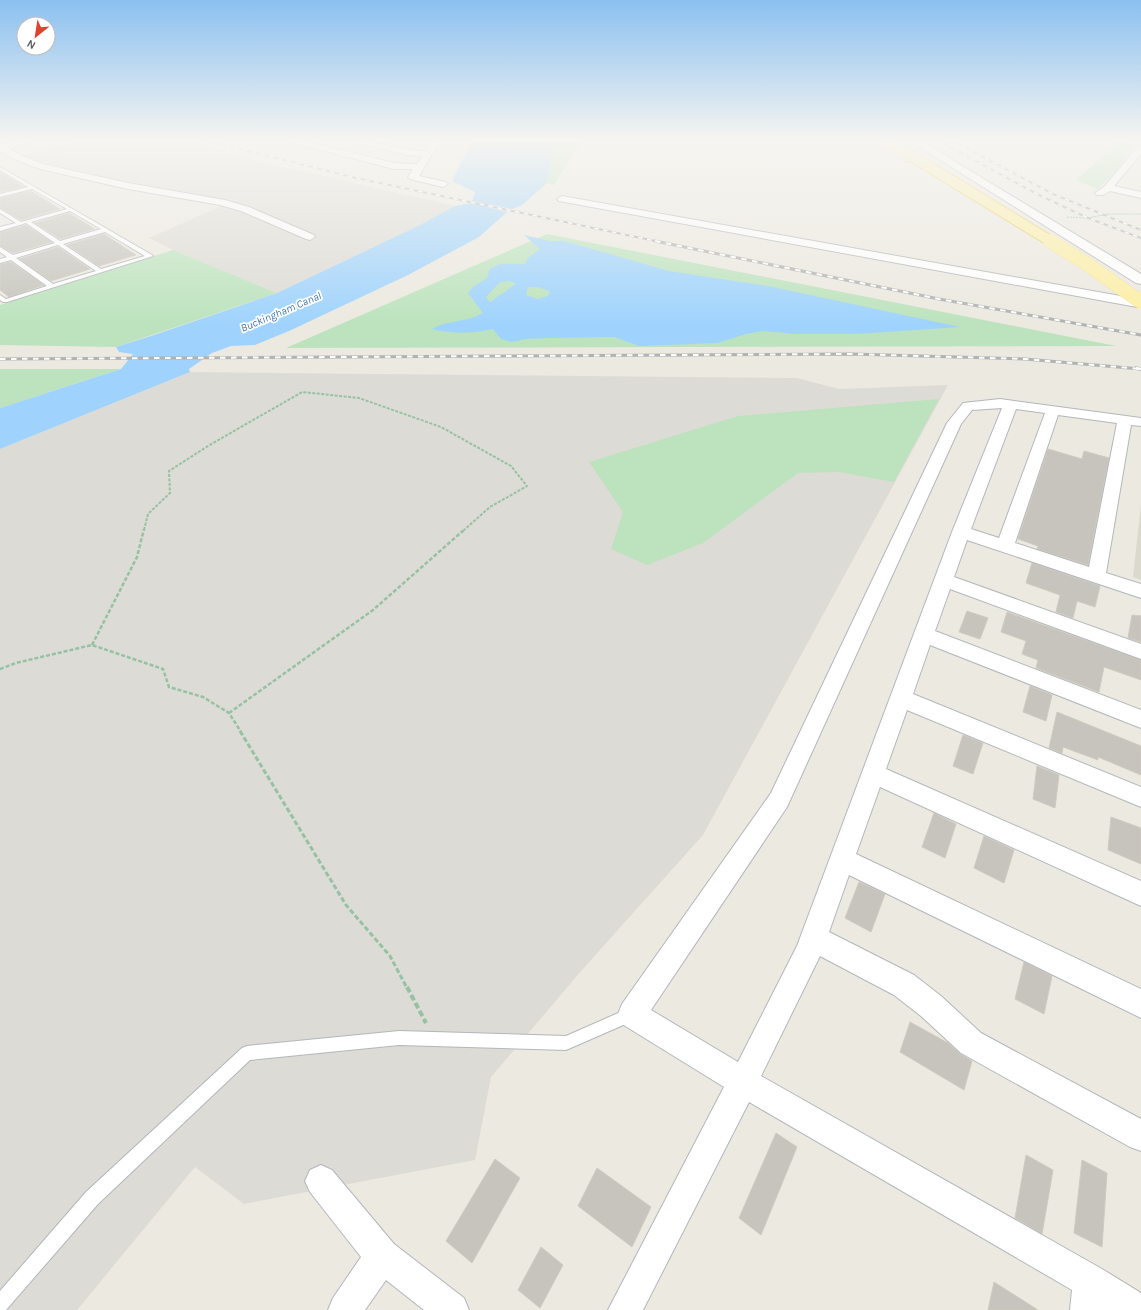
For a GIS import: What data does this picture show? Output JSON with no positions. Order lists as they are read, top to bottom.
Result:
{
  "water": ["Buckingham Canal"],
  "north": "bottom left"
}
